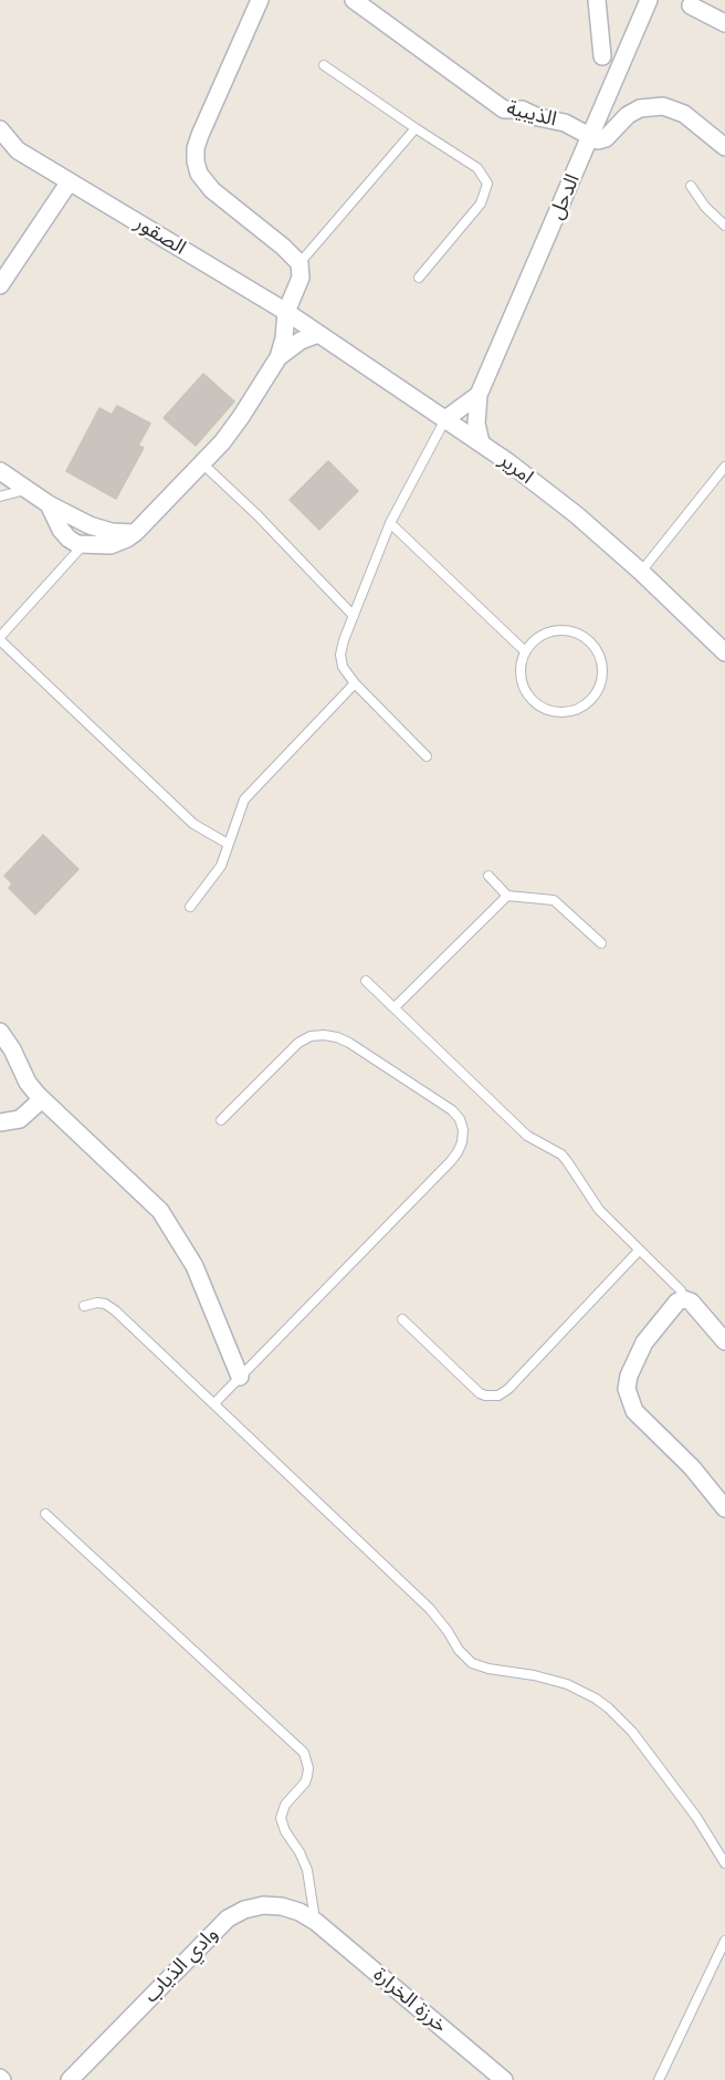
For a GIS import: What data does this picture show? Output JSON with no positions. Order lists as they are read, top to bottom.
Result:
{
  "streets": {
    "street": [
      "الذيبية",
      "الدحل",
      "الصقور",
      "امرير",
      "وادي الذياب",
      "خرزة الخرارة"
    ]
  },
  "crossings": [
    ["الذيبية", "الدحل"],
    ["الصقور", "امرير"],
    ["وادي الذياب", "خرزة الخرارة"]
  ]
}
